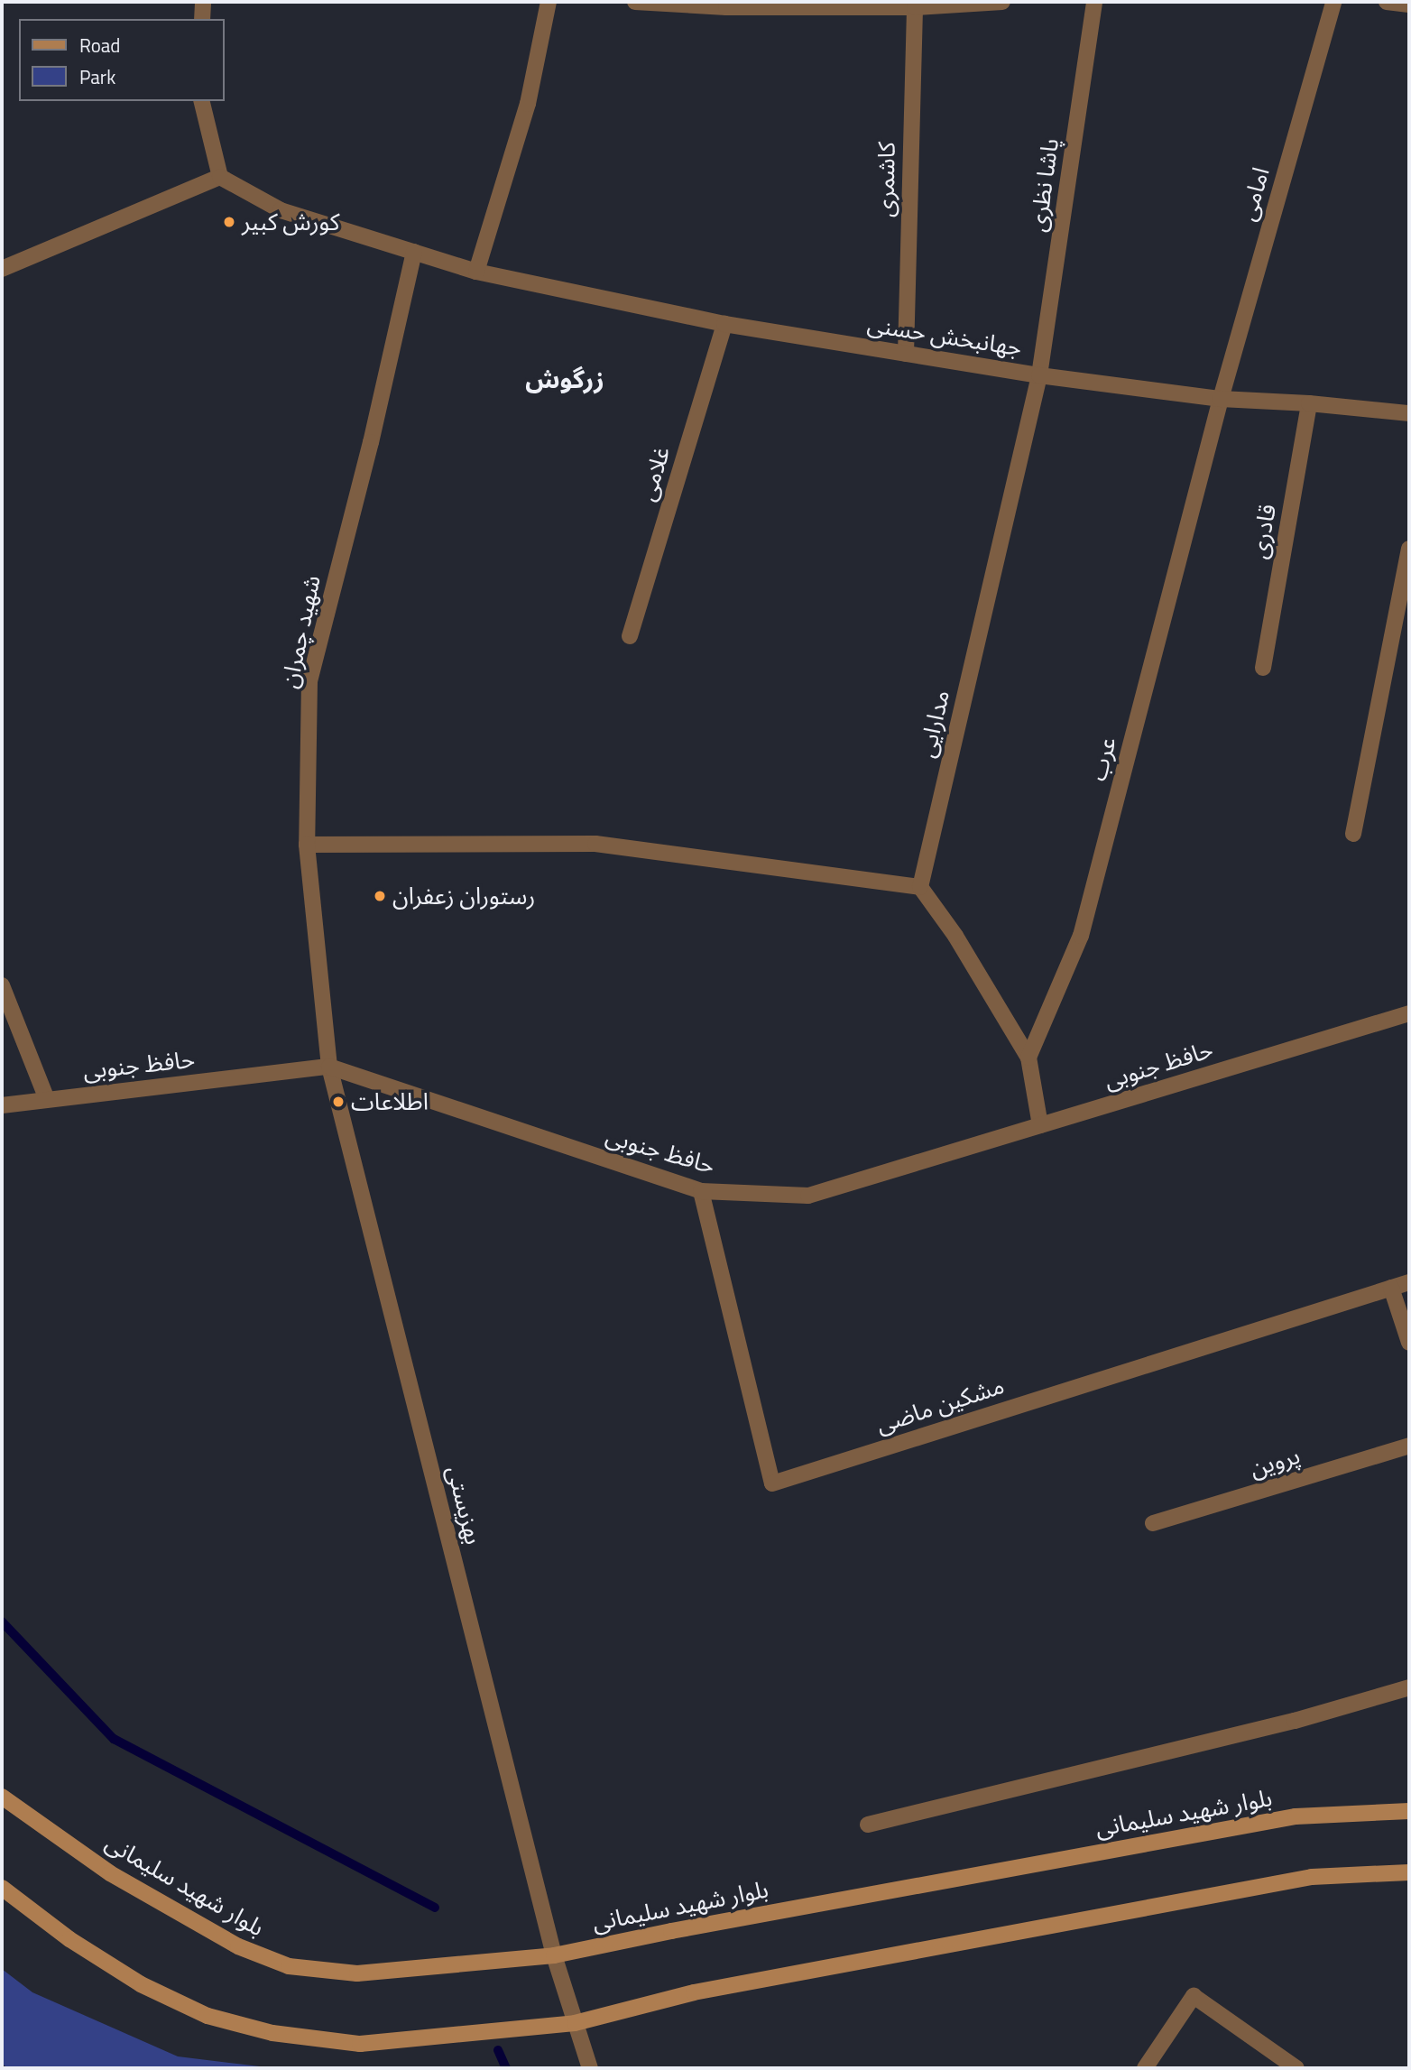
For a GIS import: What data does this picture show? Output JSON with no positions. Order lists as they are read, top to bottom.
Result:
{
  "streets": {
    "main road": ["بلوار شهید سلیمانی"],
    "street": [
      "کاشمری",
      "پاشا نظری",
      "امامی",
      "جهانبخش حسنی",
      "غلامی",
      "قادری",
      "شهید چمران",
      "مدارایی",
      "عرب",
      "حافظ جنوبی",
      "مشکین ماضی",
      "پروین",
      "بهزیستی"
    ]
  },
  "crossings": [
    ["کاشمری", "جهانبخش حسنی"],
    ["پاشا نظری", "جهانبخش حسنی"],
    ["پاشا نظری", "مدارایی"],
    ["امامی", "جهانبخش حسنی"],
    ["امامی", "عرب"],
    ["جهانبخش حسنی", "غلامی"],
    ["جهانبخش حسنی", "قادری"],
    ["جهانبخش حسنی", "مدارایی"],
    ["جهانبخش حسنی", "عرب"],
    ["شهید چمران", "حافظ جنوبی"],
    ["شهید چمران", "بهزیستی"],
    ["حافظ جنوبی", "مشکین ماضی"],
    ["حافظ جنوبی", "بهزیستی"],
    ["بهزیستی", "بلوار شهید سلیمانی"]
  ],
  "districts": ["زرگوش"],
  "places": ["کورش کبیر", "رستوران زعفران", "اطلاعات"],
  "legend": ["Road", "Park"]
}
